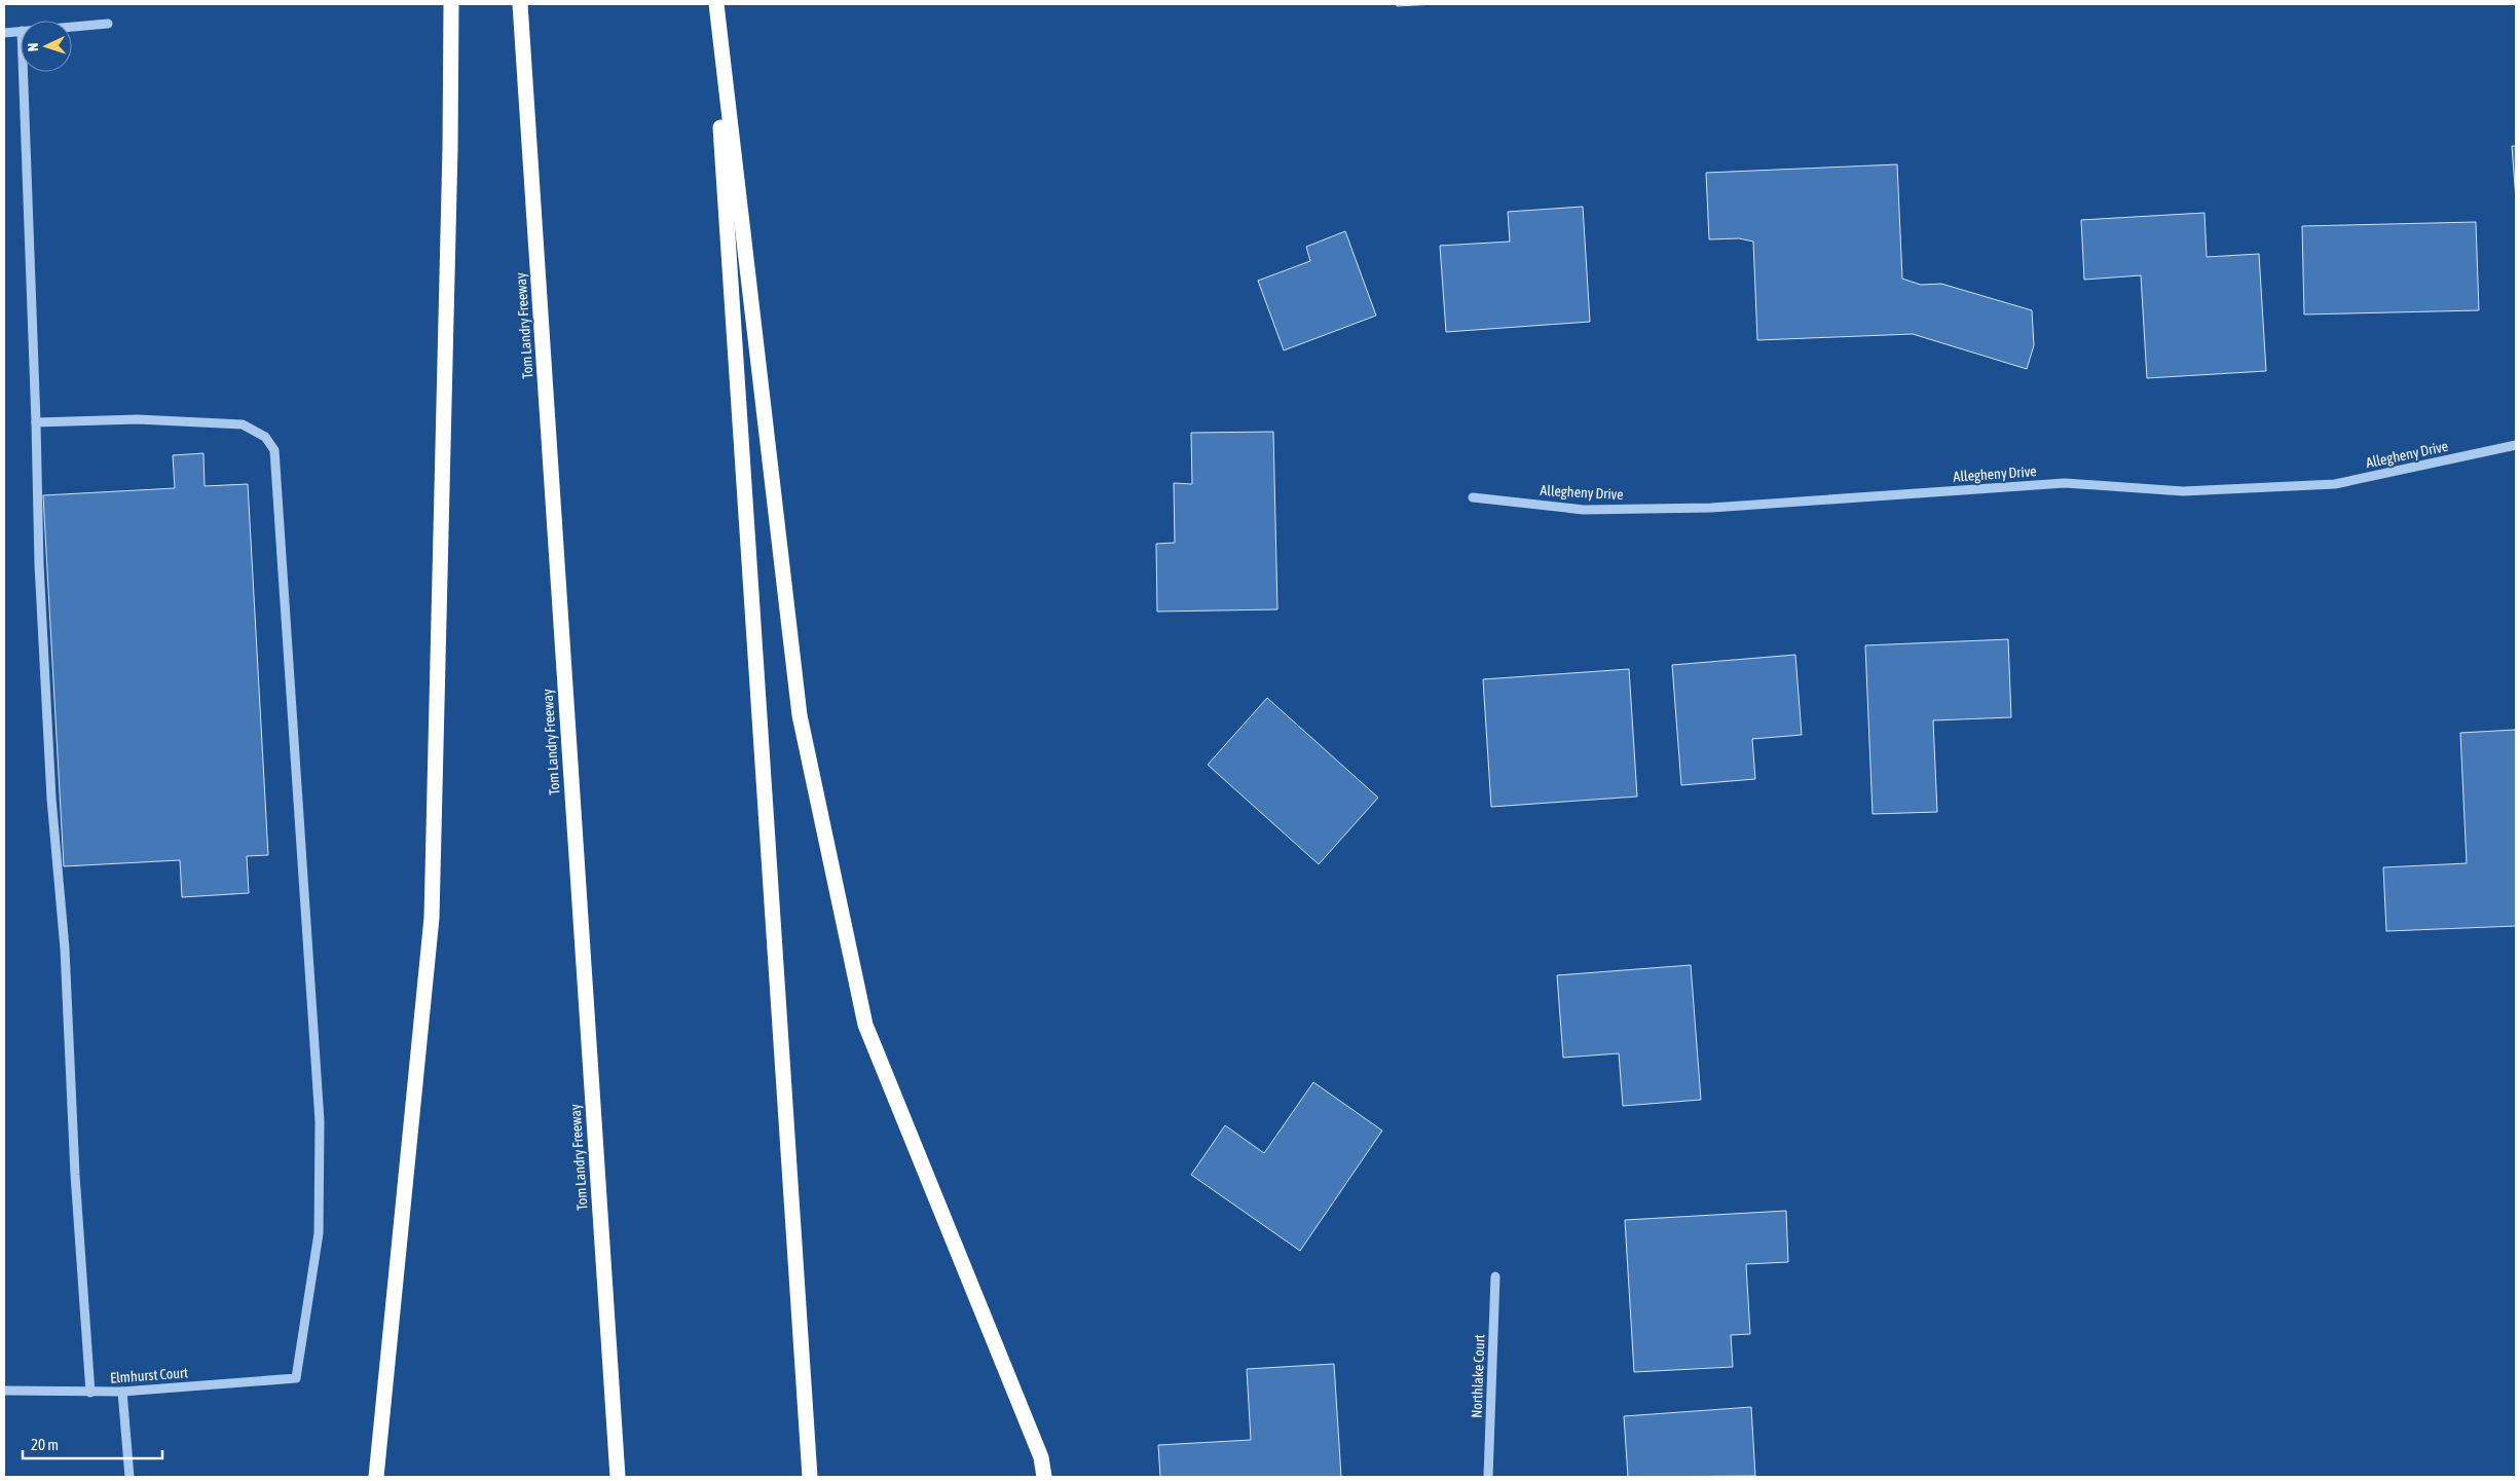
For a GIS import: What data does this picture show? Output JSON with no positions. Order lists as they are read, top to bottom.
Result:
{
  "streets": {
    "highway": ["Tom Landry Freeway"],
    "street": ["Allegheny Drive", "Elmhurst Court", "Northlake Court"]
  },
  "scale_bar": "20 m",
  "north": "left"
}
